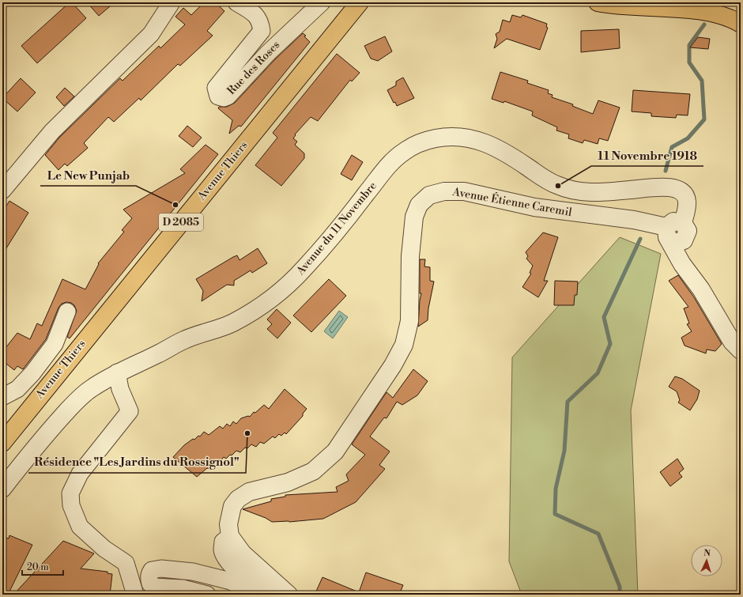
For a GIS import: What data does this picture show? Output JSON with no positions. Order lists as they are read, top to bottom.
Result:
{
  "streets": {
    "main road": ["Avenue Thiers", "D 2085"],
    "street": ["Rue des Roses", "Avenue Étienne Caremil", "Avenue du 11 Novembre"]
  },
  "crossings": [
    ["Avenue Étienne Caremil", "Avenue du 11 Novembre"]
  ],
  "places": ["11 Novembre 1918", "Le New Punjab", "Résidence \"Les Jardins du Rossignol\""],
  "scale_bar": "20 m",
  "north": "top"
}
